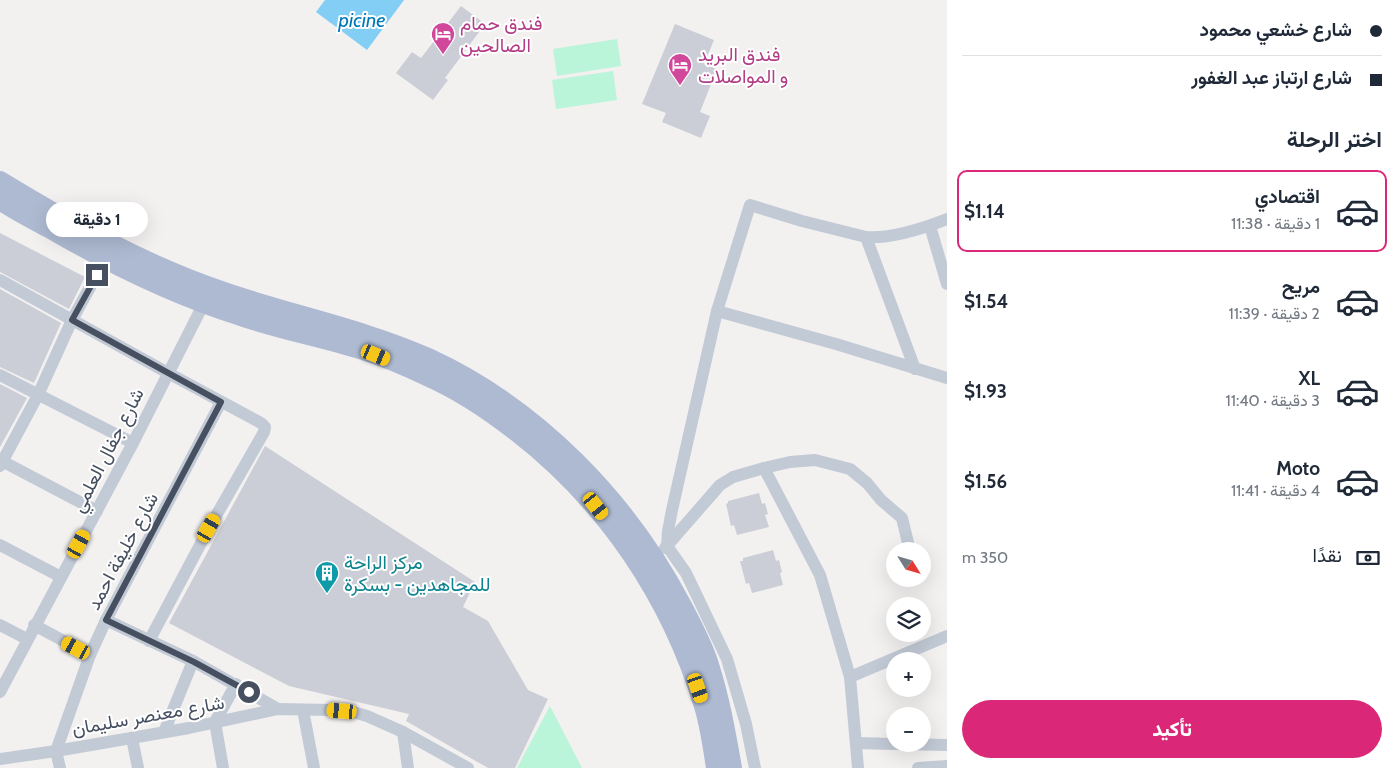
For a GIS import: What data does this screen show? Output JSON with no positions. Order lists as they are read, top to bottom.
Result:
{
  "streets": {
    "street": ["شارع جفال العلمي", "شارع خليفة احمد", "شارع معنصر سليمان"]
  },
  "crossings": [
    ["شارع خليفة احمد", "شارع معنصر سليمان"]
  ],
  "water": ["picine"],
  "places": {
    "hotel": ["فندق حمام الصالحين", "فندق البريد و المواصلات"],
    "building": ["مركز الراحة للمجاهدين - بسكرة"]
  },
  "north": "bottom right",
  "page": {
    "banner": ["شارع خشعي محمود", "شارع ارتباز عبد الغفور"],
    "heading": "اختر الرحلة",
    "list": [
      {
        "name": "اقتصادي",
        "note": "1 دقيقة · 11:38",
        "value": "$1.14"
      },
      {
        "name": "مريح",
        "note": "2 دقيقة · 11:39",
        "value": "$1.54"
      },
      {
        "name": "XL",
        "note": "3 دقيقة · 11:40",
        "value": "$1.93"
      },
      {
        "name": "Moto",
        "note": "4 دقيقة · 11:41",
        "value": "$1.56"
      }
    ],
    "bubble": "1 دقيقة",
    "pay": ["نقدًا", "350 m"],
    "map_buttons": ["+", "−"],
    "buttons": "تأكيد"
  }
}
